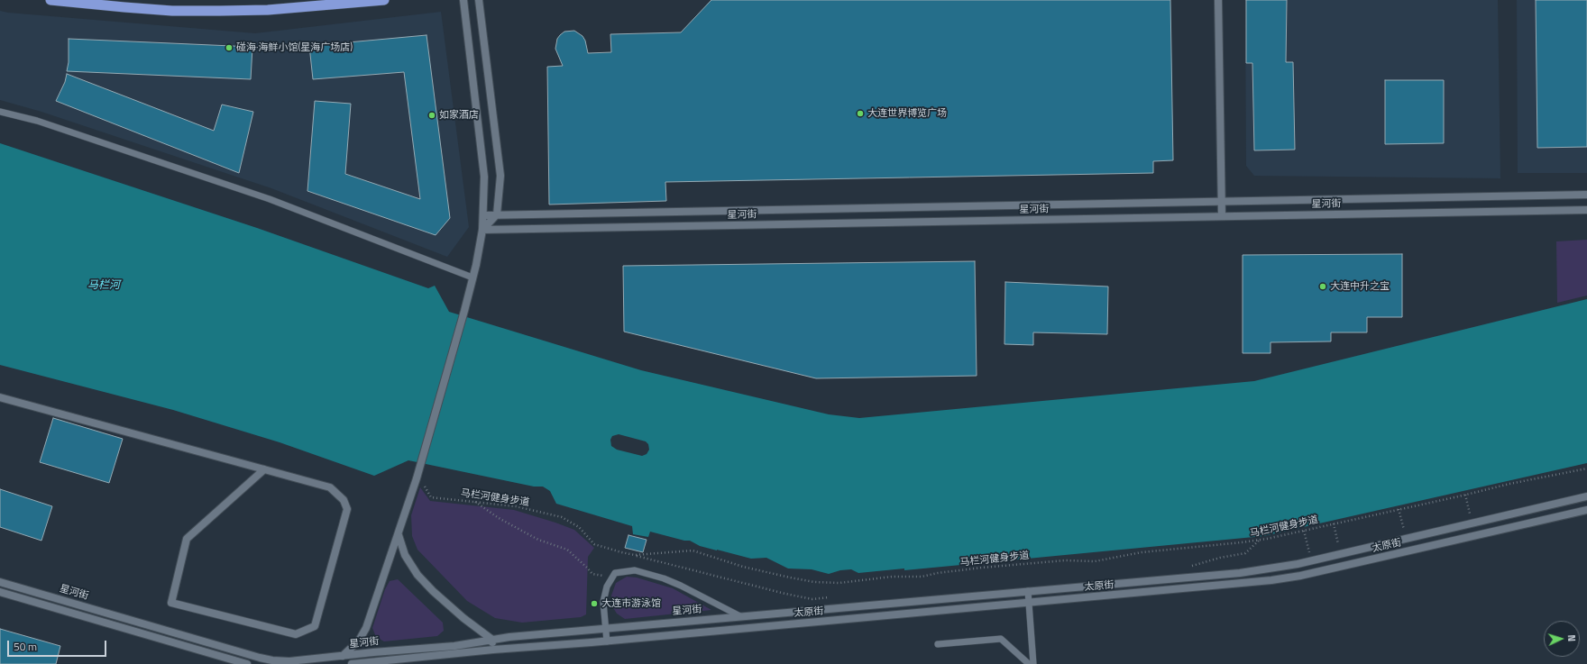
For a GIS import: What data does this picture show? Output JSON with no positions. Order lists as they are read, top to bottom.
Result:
{
  "streets": {
    "street": ["星河街", "太原街"],
    "path": ["马栏河健身步道"]
  },
  "crossings": [
    ["星河街", "太原街"]
  ],
  "water": ["马栏河"],
  "places": [
    "碰海·海鲜小馆(星海广场店)",
    "大连世界博览广场",
    "如家酒店",
    "大连中升之宝",
    "大连市游泳馆"
  ],
  "scale_bar": "50 m",
  "north": "right"
}
